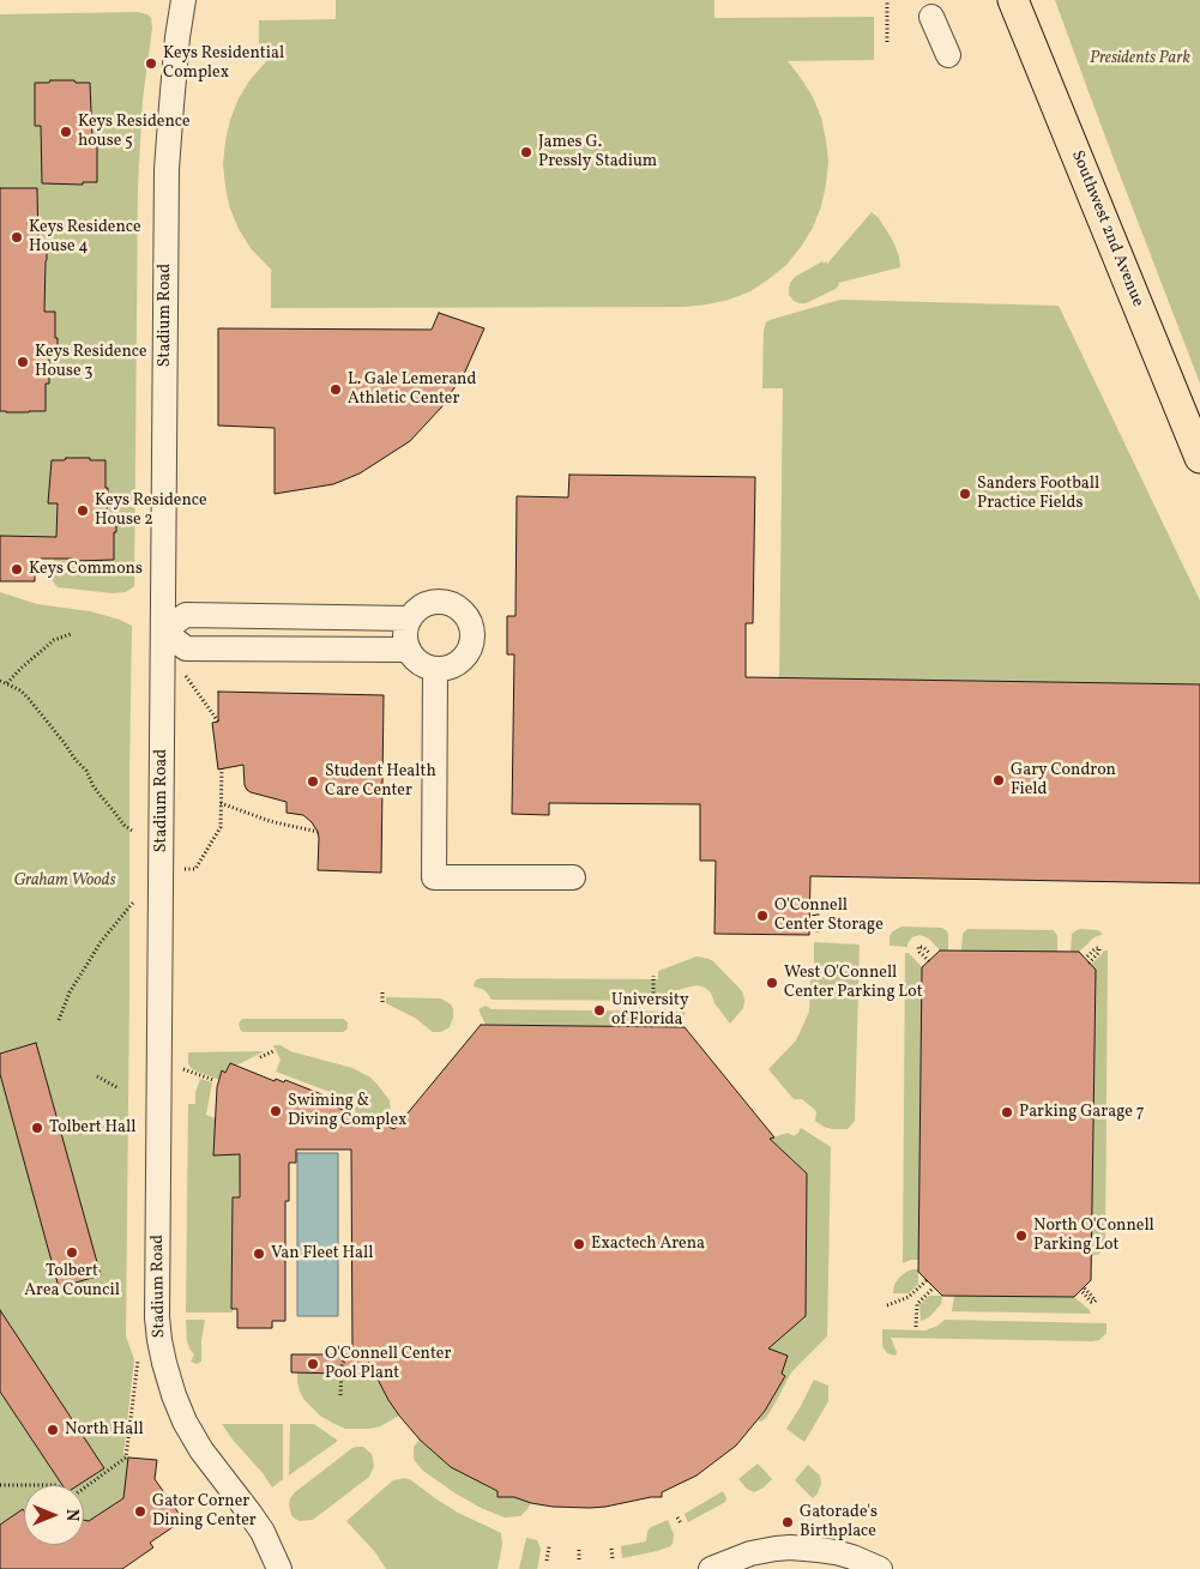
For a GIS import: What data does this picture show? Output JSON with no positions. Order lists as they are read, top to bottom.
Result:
{
  "streets": {
    "main road": ["Southwest 2nd Avenue"],
    "street": ["Stadium Road"]
  },
  "parks": ["Presidents Park", "Graham Woods"],
  "places": [
    "Keys Residential Complex",
    "Keys Residence house 5",
    "James G. Pressly Stadium",
    "Keys Residence House 4",
    "Keys Residence House 3",
    "L. Gale Lemerand Athletic Center",
    "Sanders Football Practice Fields",
    "Keys Residence House 2",
    "Keys Commons",
    "Gary Condron Field",
    "Student Health Care Center",
    "O'Connell Center Storage",
    "West O'Connell Center Parking Lot",
    "University of Florida",
    "Swiming & Diving Complex",
    "Parking Garage 7",
    "Tolbert Hall",
    "North O'Connell Parking Lot",
    "Exactech Arena",
    "Tolbert Area Council",
    "Van Fleet Hall",
    "O'Connell Center Pool Plant",
    "North Hall",
    "Gator Corner Dining Center",
    "Gatorade's Birthplace"
  ],
  "north": "right"
}
